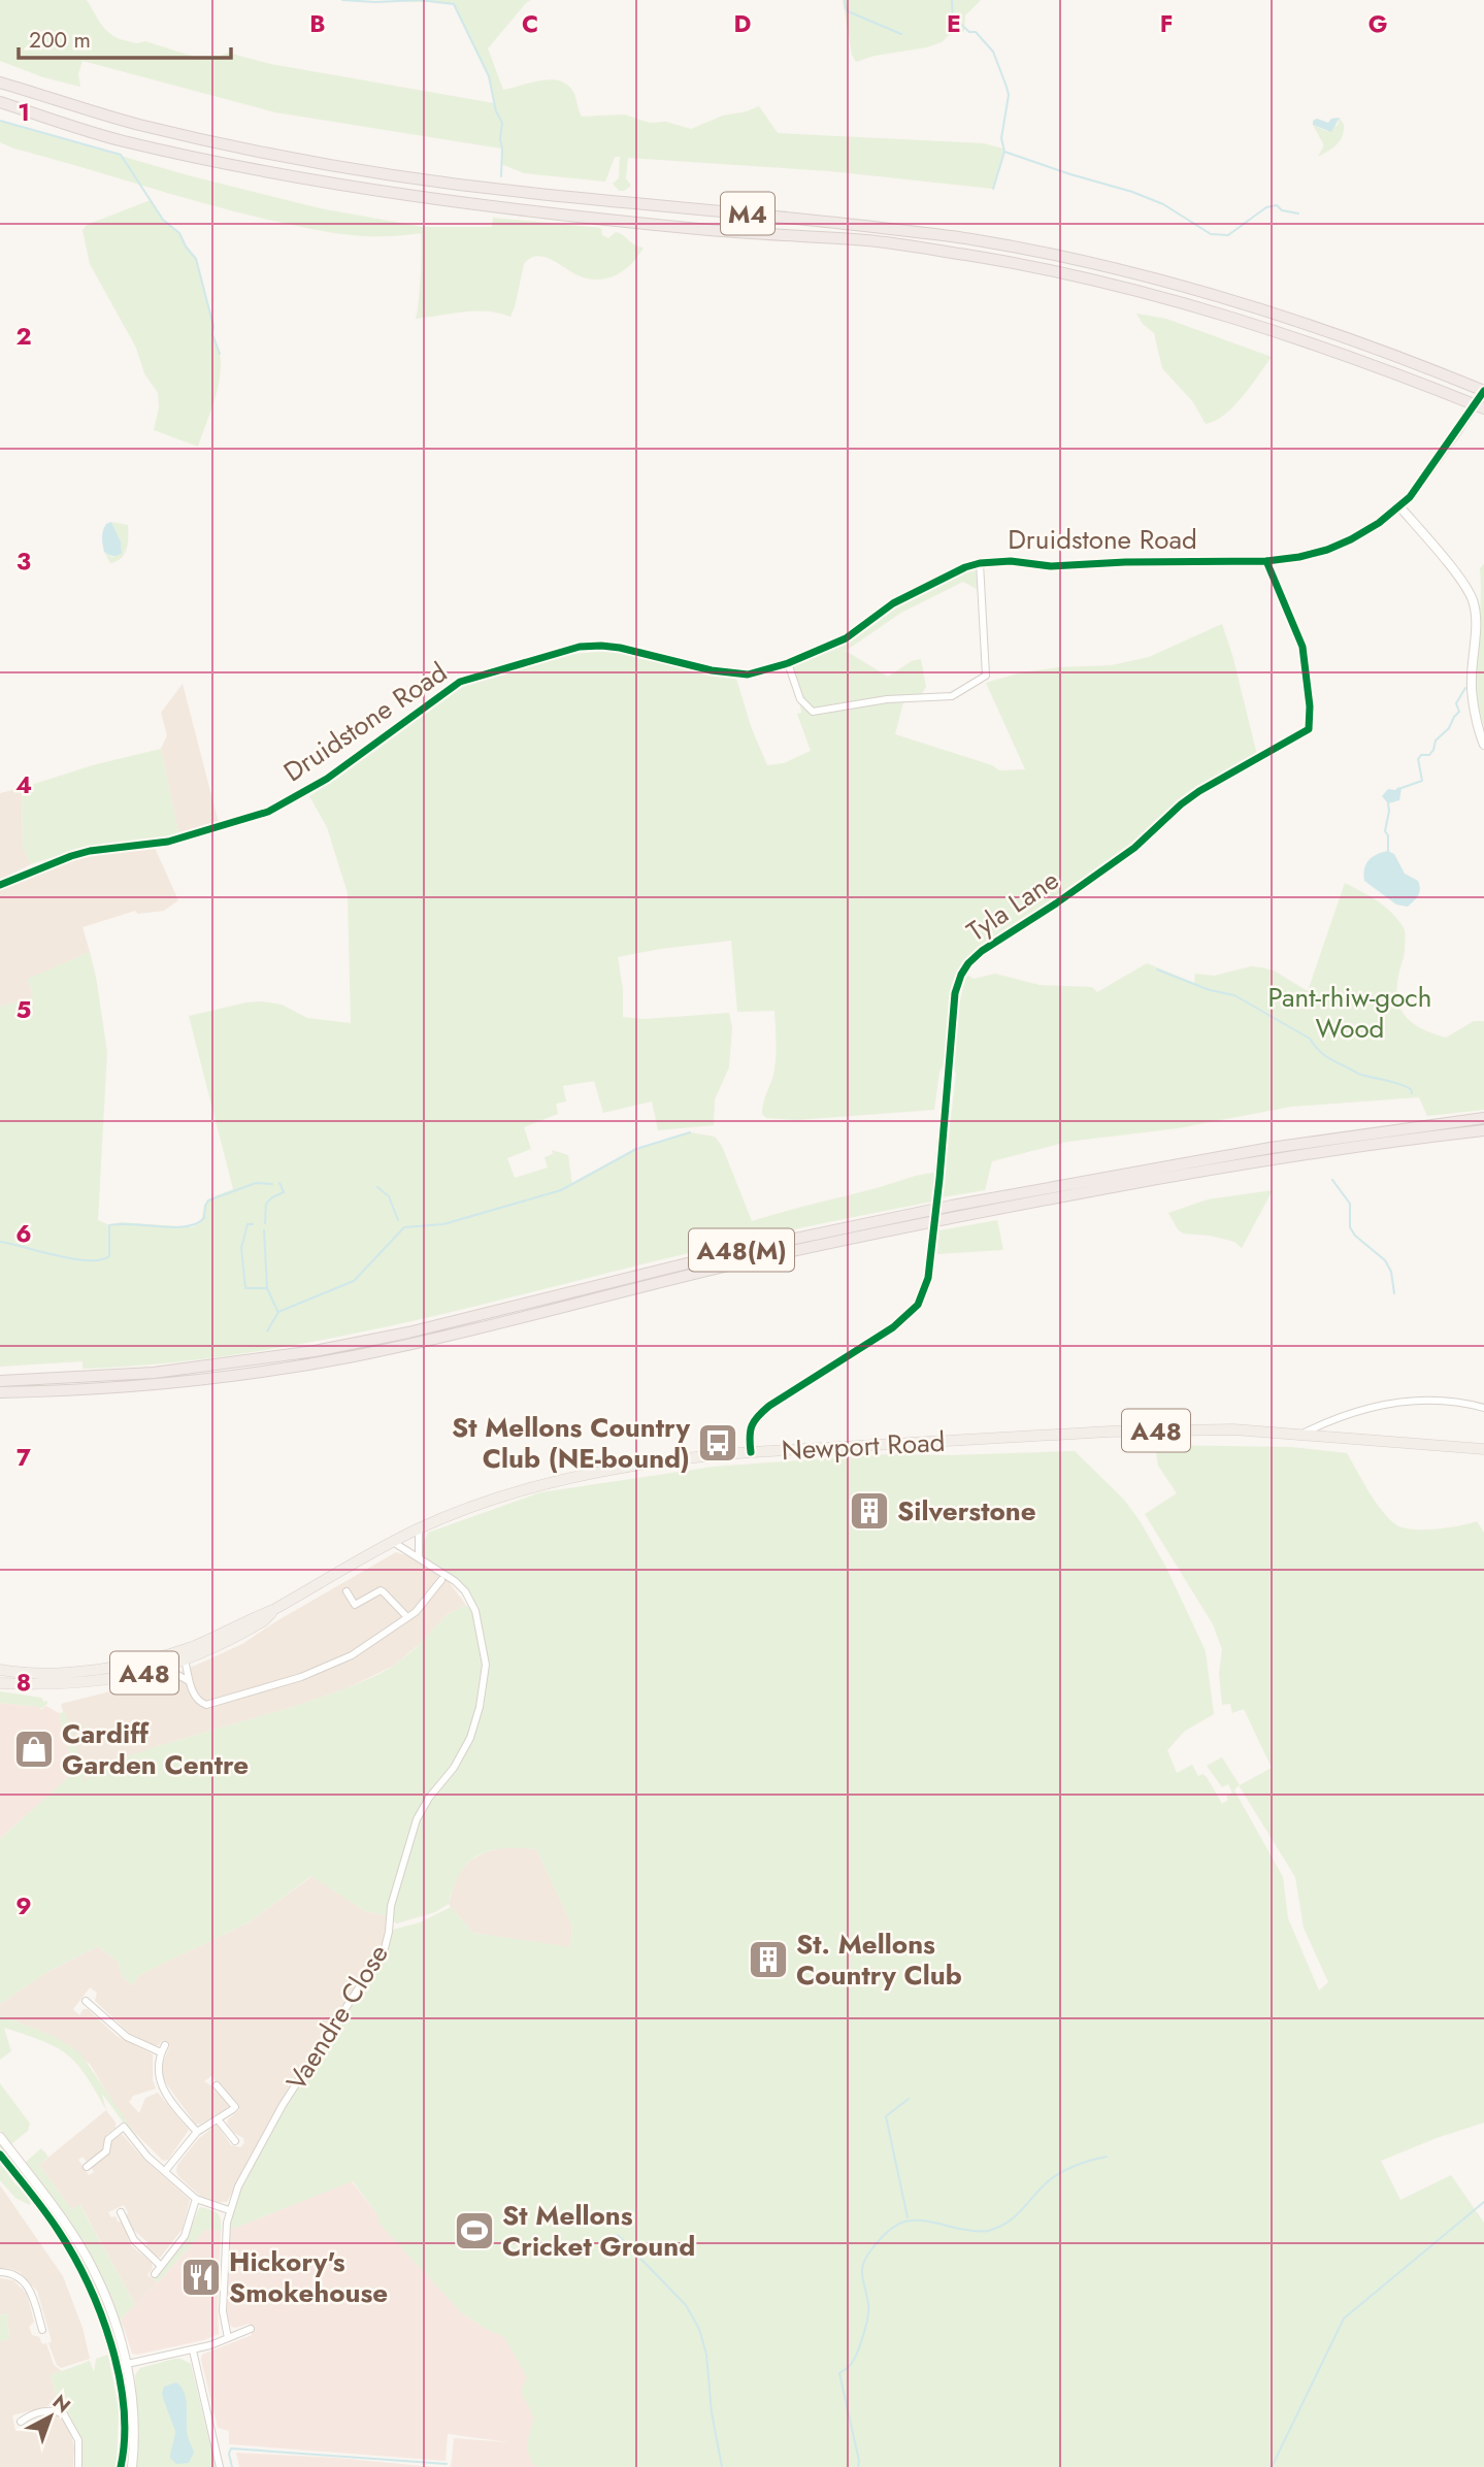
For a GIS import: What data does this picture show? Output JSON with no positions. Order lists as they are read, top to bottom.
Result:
{
  "streets": {
    "highway": ["M4", "A48(M)"],
    "main road": ["A48", "Newport Road"],
    "street": ["Druidstone Road", "Tyla Lane", "Vaendre Close"]
  },
  "crossings": [
    ["M4", "Druidstone Road"],
    ["Druidstone Road", "Tyla Lane"],
    ["Tyla Lane", "Newport Road"],
    ["Newport Road", "Vaendre Close"]
  ],
  "parks": ["Pant-rhiw-goch Wood"],
  "places": {
    "bus stop": ["St Mellons Country Club (NE-bound)"],
    "building": ["Silverstone", "St. Mellons Country Club"],
    "shop": ["Cardiff Garden Centre"],
    "sports": ["St Mellons Cricket Ground"],
    "restaurant": ["Hickory's Smokehouse"]
  },
  "scale_bar": "200 m",
  "north": "top right",
  "grid": {
    "columns": [
      "B",
      "C",
      "D",
      "E",
      "F",
      "G"
    ],
    "rows": [
      "1",
      "2",
      "3",
      "4",
      "5",
      "6",
      "7",
      "8",
      "9"
    ]
  }
}
